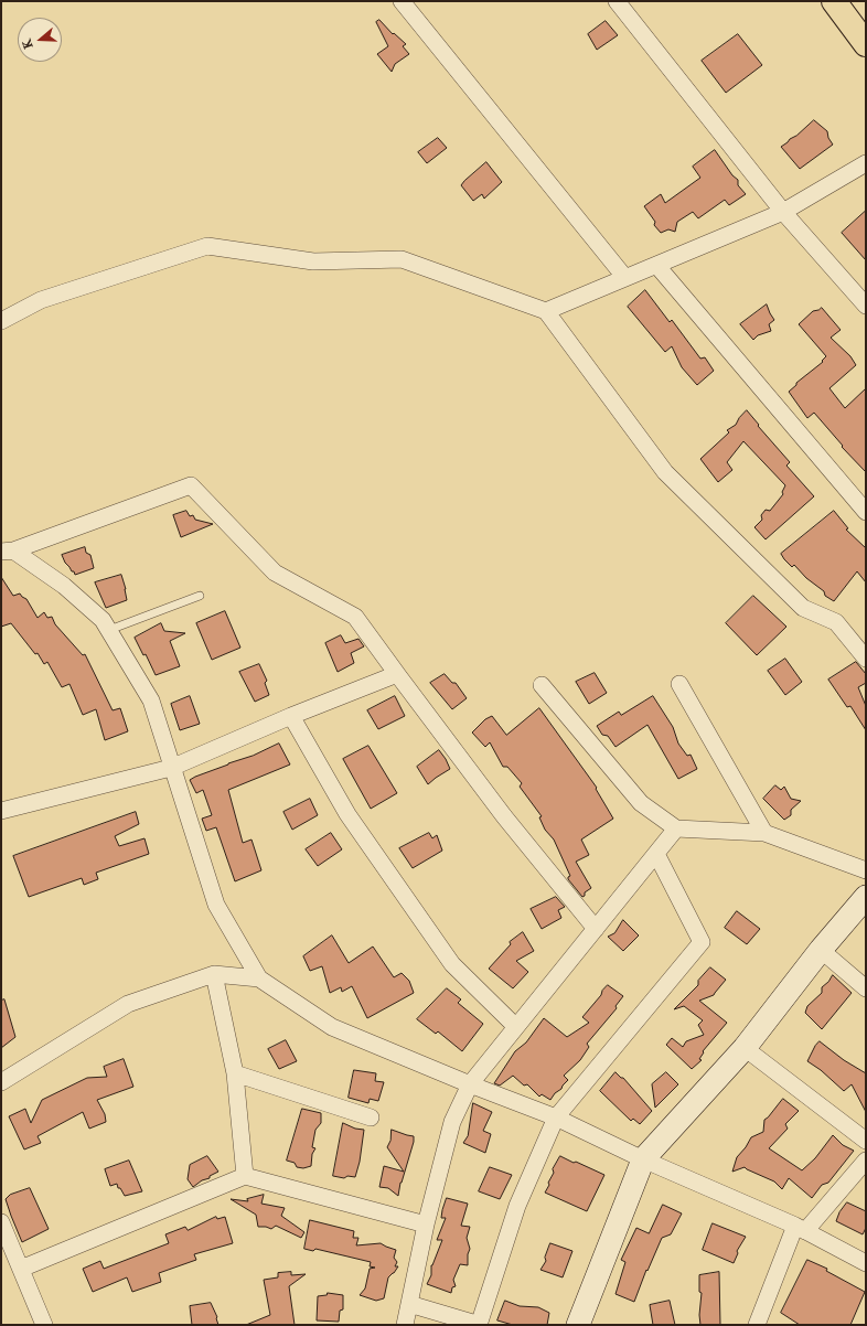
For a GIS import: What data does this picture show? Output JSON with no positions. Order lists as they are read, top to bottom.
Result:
{
  "north": "left"
}
